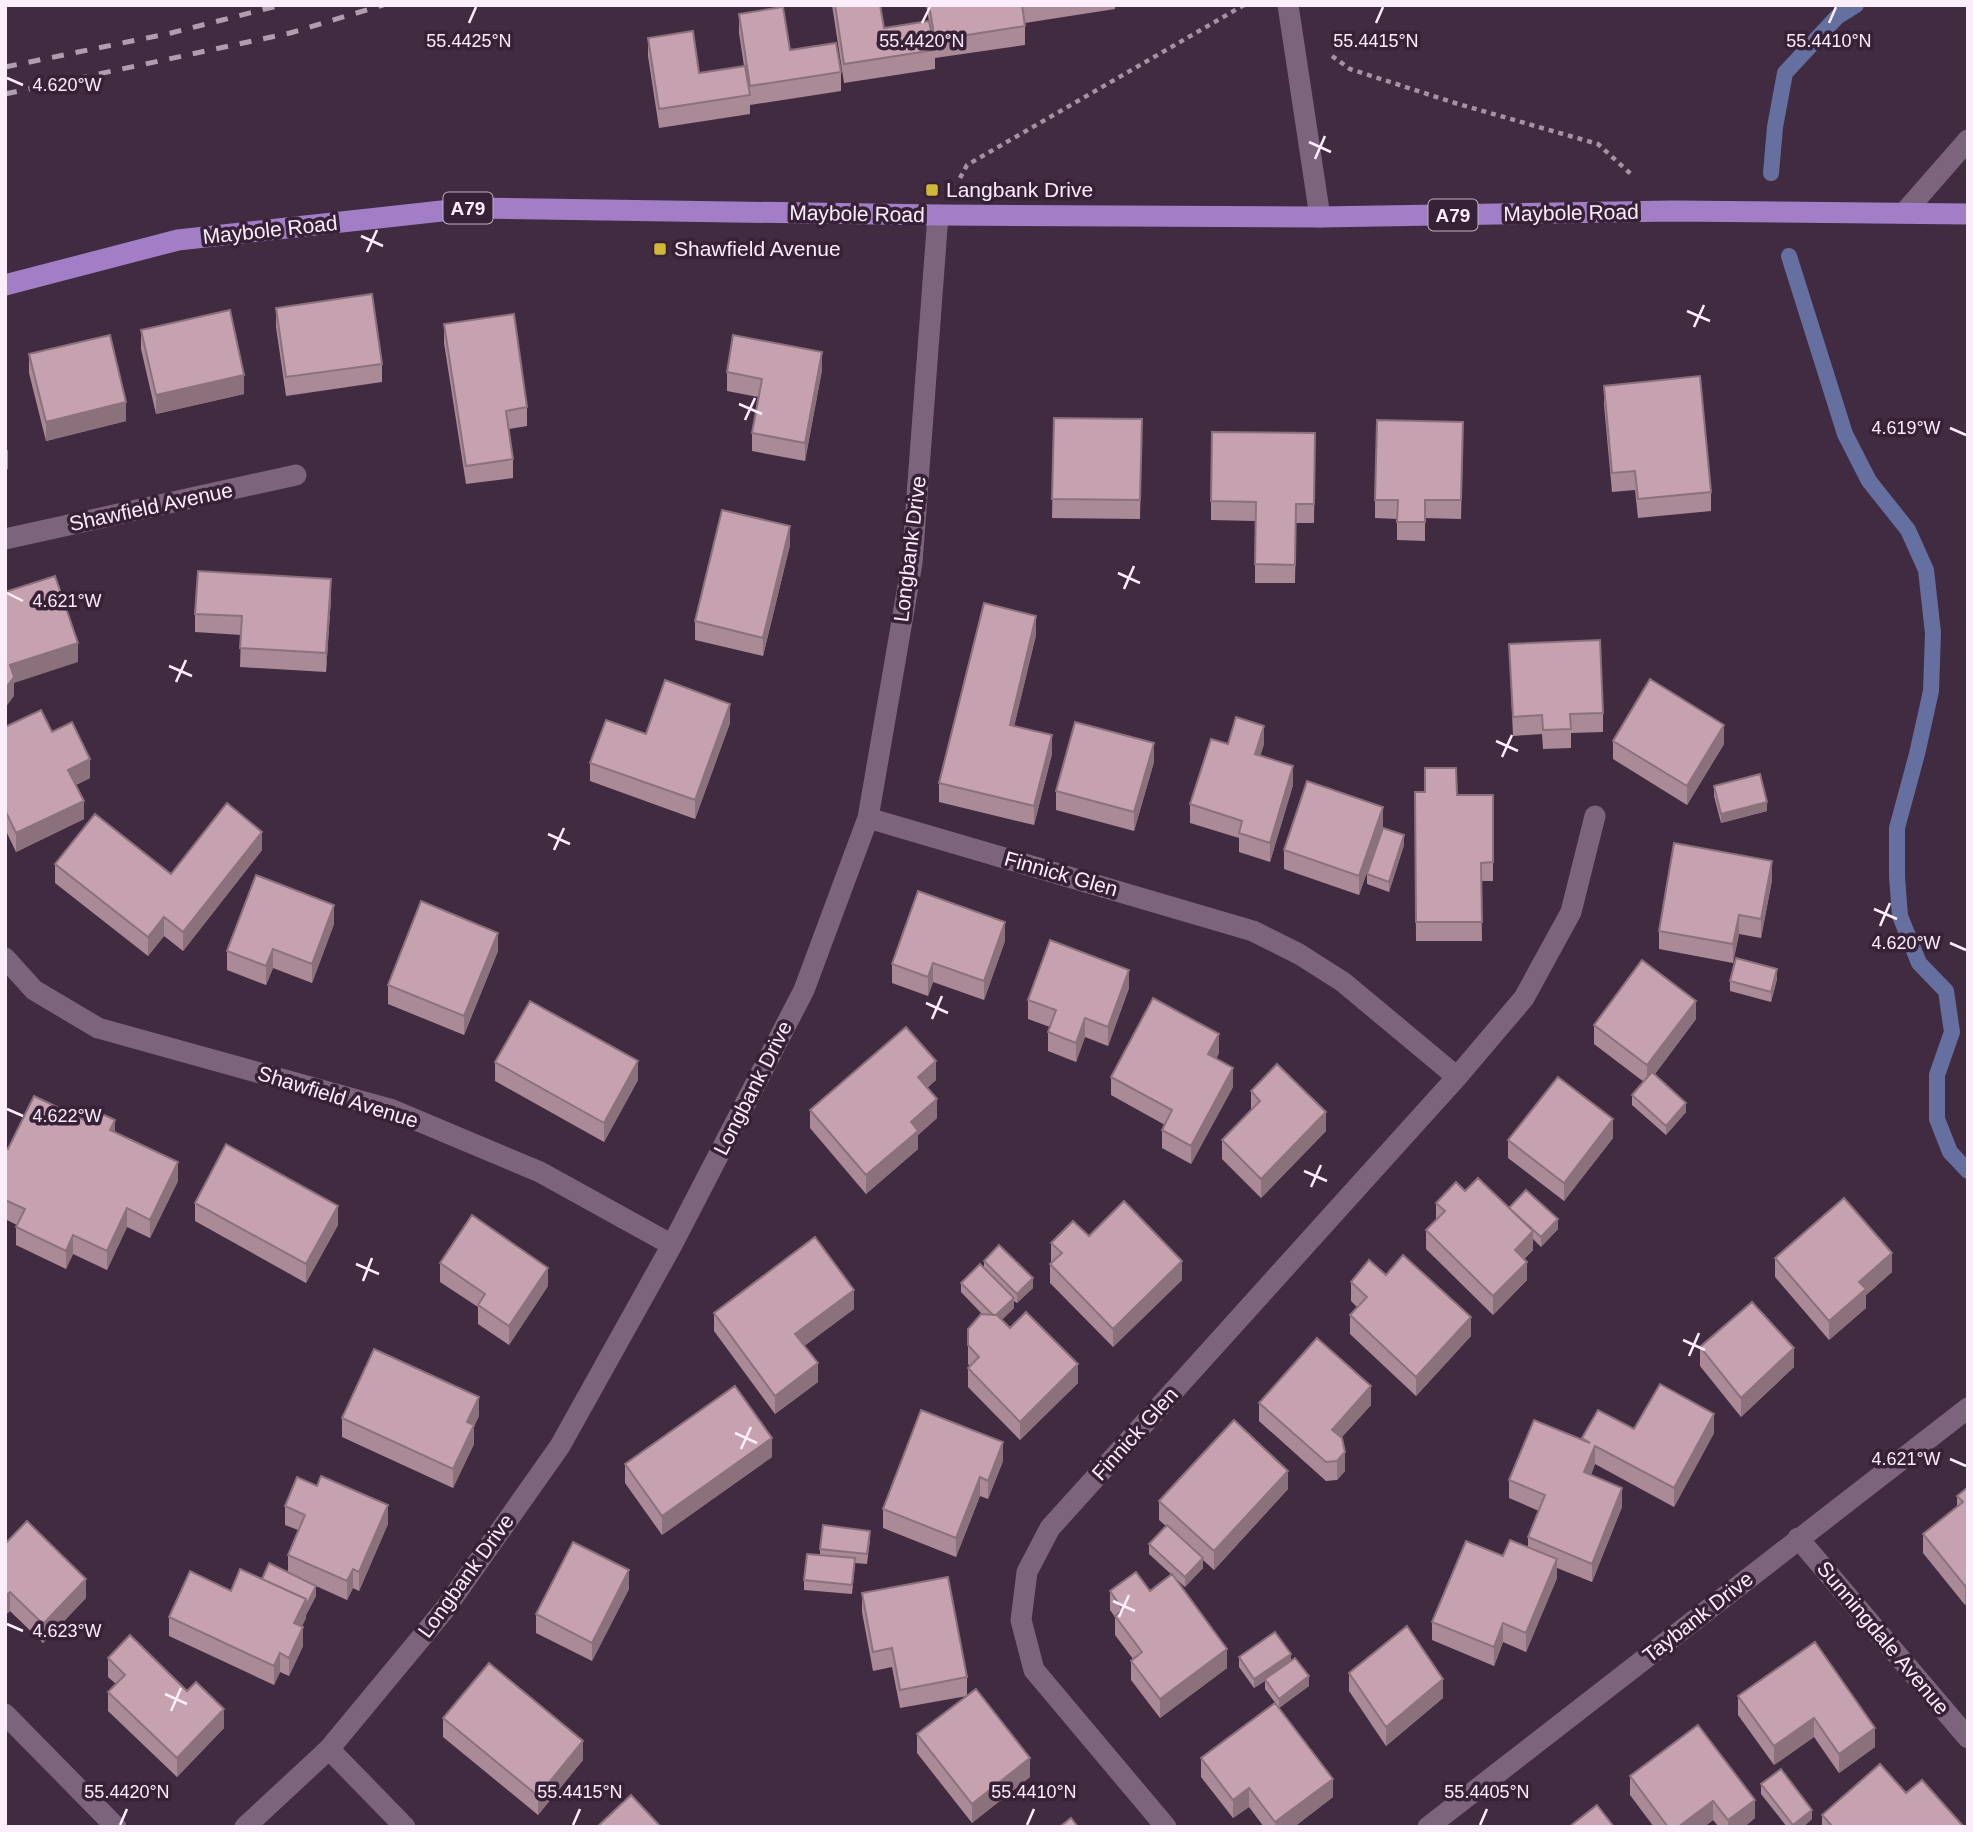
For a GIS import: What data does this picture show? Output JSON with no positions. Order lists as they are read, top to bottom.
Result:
{
  "streets": {
    "main road": ["A79", "Maybole Road"],
    "street": [
      "Shawfield Avenue",
      "Longbank Drive",
      "Finnick Glen",
      "Taybank Drive",
      "Sunningdale Avenue"
    ]
  },
  "crossings": [
    ["Maybole Road", "Longbank Drive"],
    ["Shawfield Avenue", "Longbank Drive"],
    ["Longbank Drive", "Finnick Glen"],
    ["Taybank Drive", "Sunningdale Avenue"]
  ],
  "places": {
    "transit": ["Langbank Drive", "Shawfield Avenue"]
  },
  "coordinates": [
    "55.4420°N",
    "55.4415°N",
    "55.4410°N",
    "55.4425°N",
    "4.620°W",
    "4.619°W",
    "4.621°W",
    "4.622°W",
    "4.623°W",
    "55.4405°N"
  ]
}
